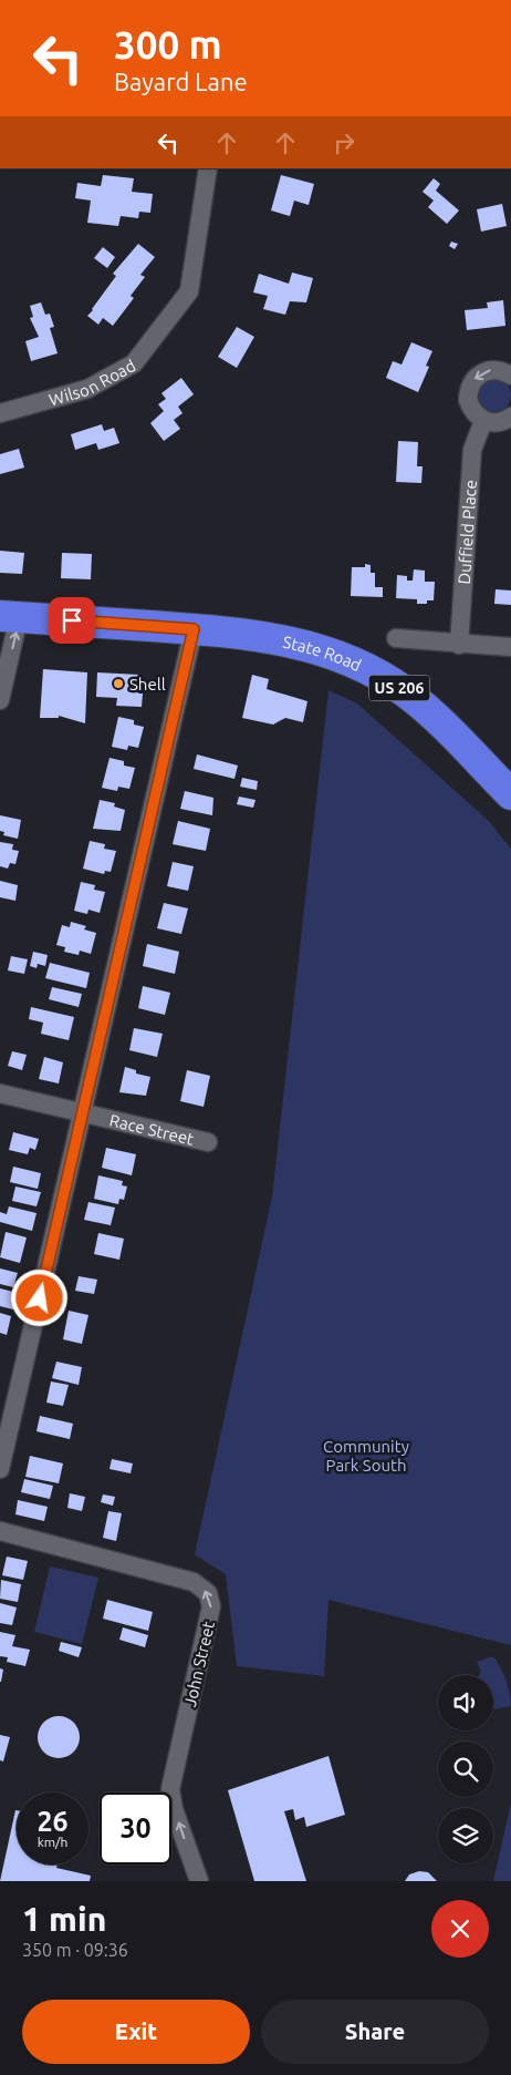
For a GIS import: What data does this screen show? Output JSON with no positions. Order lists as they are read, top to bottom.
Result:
{
  "streets": {
    "highway": ["State Road", "US 206"],
    "street": [
      "Wilson Road",
      "Duffield Place",
      "Race Street",
      "John Street"
    ]
  },
  "crossings": [
    ["State Road", "US 206"]
  ],
  "parks": ["Community Park South"],
  "places": ["Shell"],
  "page": {
    "turn": ["300 m", "Bayard Lane"],
    "speed": "26 km/h",
    "limit": "30",
    "heading": ["1 min", "350 m · 09:36"],
    "buttons": ["Exit", "Share"]
  }
}
